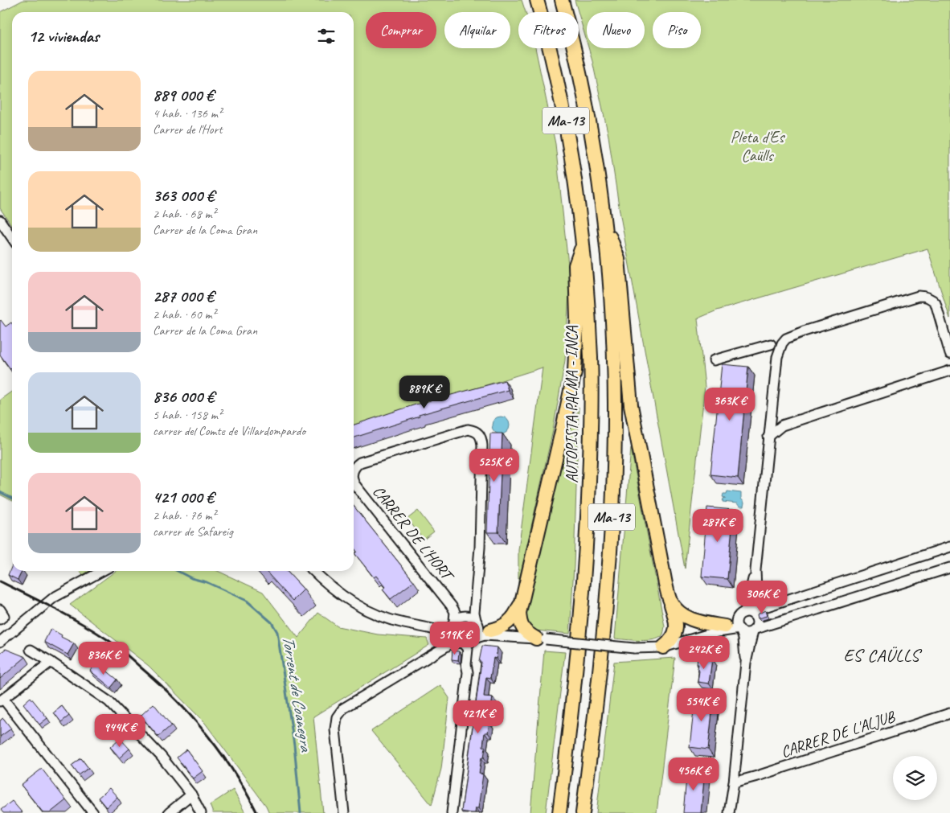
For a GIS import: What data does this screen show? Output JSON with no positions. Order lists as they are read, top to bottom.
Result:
{
  "streets": {
    "highway": ["Ma-13", "AUTOPISTA PALMA - INCA"],
    "street": ["CARRER DE L'HORT", "CARRER DE L'ALJUB"]
  },
  "districts": ["ES CAÜLLS"],
  "water": ["Torrent de Coanegra"],
  "parks": ["Pleta d'Es Caülls"],
  "page": {
    "chip": [
      "Comprar",
      "Alquilar",
      "Filtros",
      "Nuevo",
      "Piso"
    ],
    "heading": "12 viviendas",
    "list": [
      {
        "name": "889 000 €",
        "note": "4 hab. · 136 m² · Carrer de l'Hort"
      },
      {
        "name": "363 000 €",
        "note": "2 hab. · 68 m² · Carrer de la Coma Gran"
      },
      {
        "name": "287 000 €",
        "note": "2 hab. · 60 m² · Carrer de la Coma Gran"
      },
      {
        "name": "836 000 €",
        "note": "5 hab. · 158 m² · carrer del Comte de Villardompardo"
      },
      {
        "name": "421 000 €",
        "note": "2 hab. · 76 m² · carrer de Safareig"
      }
    ],
    "price": [
      "889K €",
      "363K €",
      "525K €",
      "287K €",
      "306K €",
      "519K €",
      "242K €",
      "836K €",
      "554K €",
      "421K €",
      "944K €",
      "456K €"
    ]
  }
}
